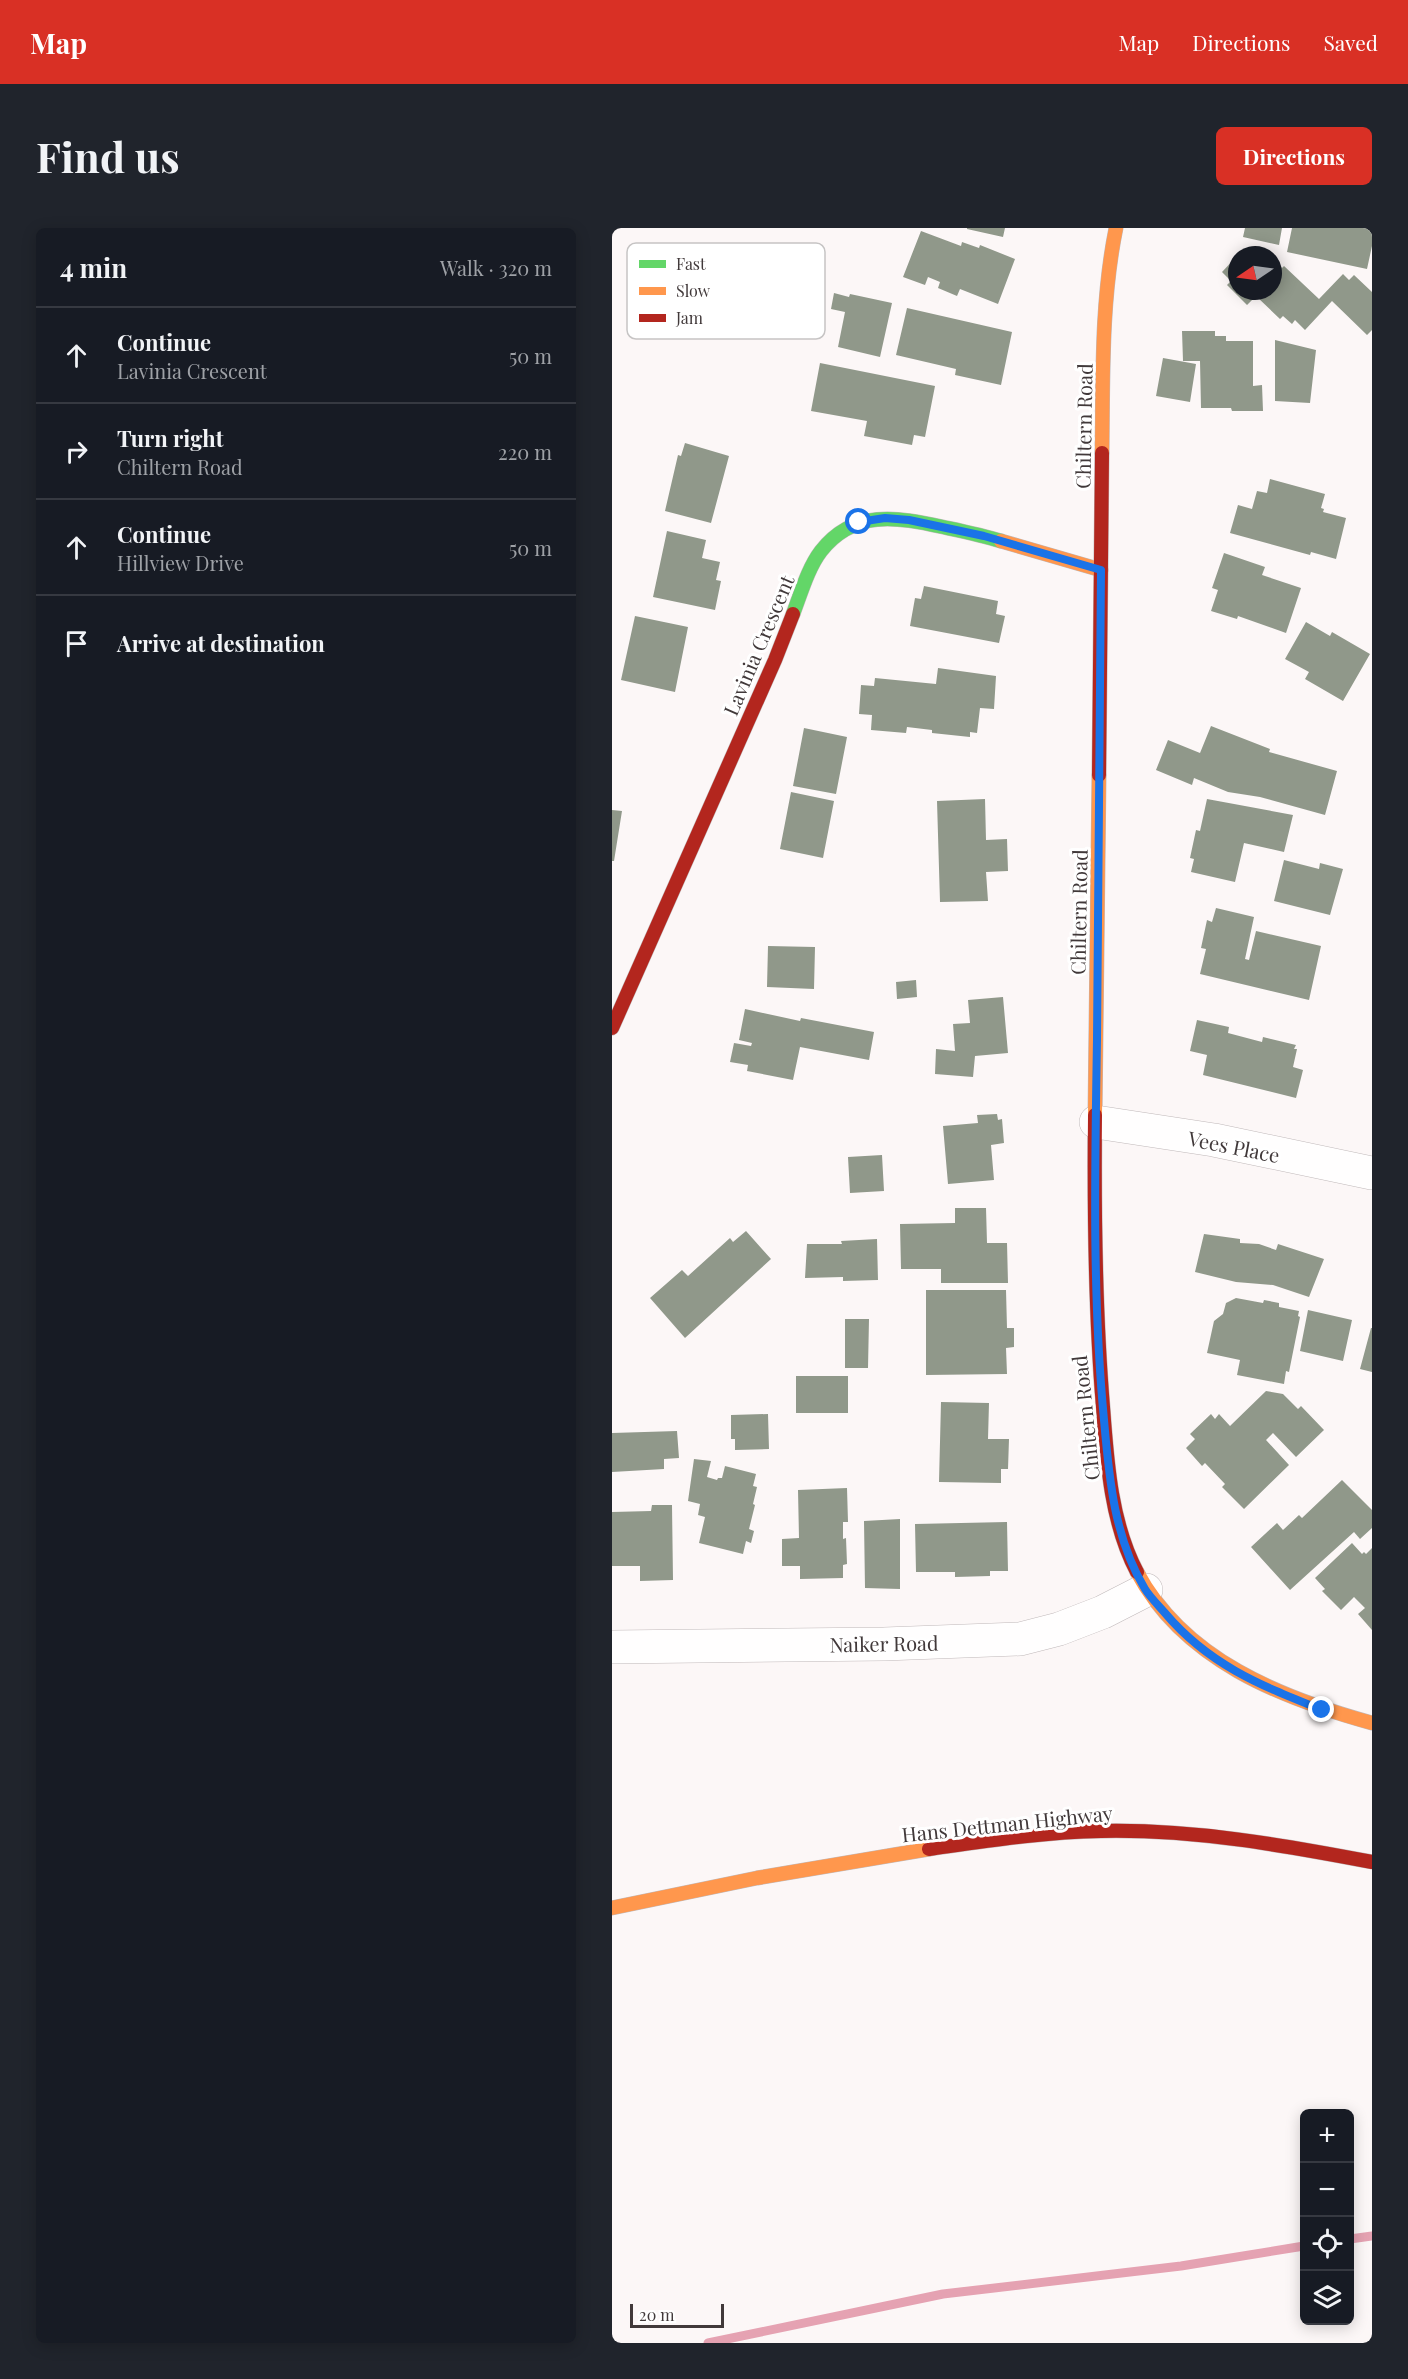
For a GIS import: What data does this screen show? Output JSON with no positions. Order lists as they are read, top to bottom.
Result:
{
  "streets": {
    "street": [
      "Chiltern Road",
      "Lavinia Crescent",
      "Vees Place",
      "Naiker Road",
      "Hans Dettman Highway"
    ]
  },
  "crossings": [
    ["Chiltern Road", "Lavinia Crescent"],
    ["Chiltern Road", "Vees Place"],
    ["Chiltern Road", "Naiker Road"]
  ],
  "legend": ["Fast", "Slow", "Jam"],
  "scale_bar": "20 m",
  "north": "left",
  "page": {
    "header": "Map",
    "nav": ["Map", "Directions", "Saved"],
    "buttons": "Directions",
    "title": "Find us",
    "heading": ["4 min", "Walk · 320 m"],
    "list": [
      ["Continue", "Lavinia Crescent", "50 m"],
      ["Turn right", "Chiltern Road", "220 m"],
      ["Continue", "Hillview Drive", "50 m"],
      "Arrive at destination"
    ],
    "map_buttons": ["+", "−"],
    "scale": "20 m"
  }
}
